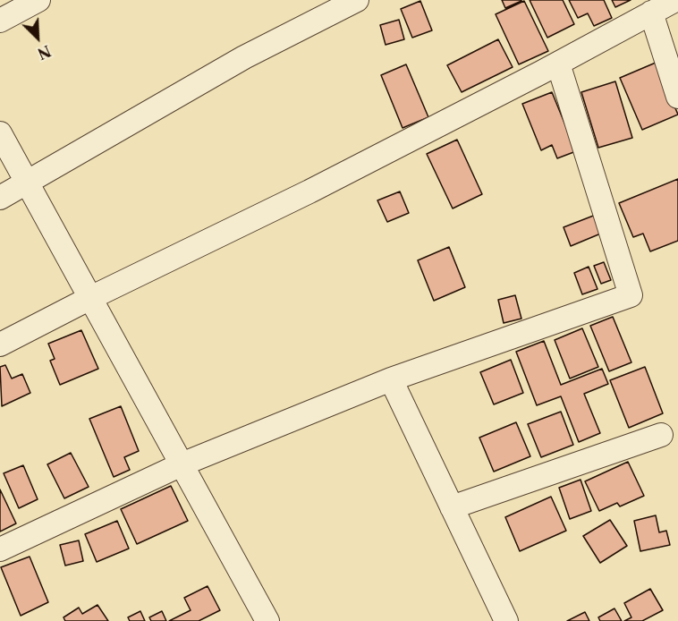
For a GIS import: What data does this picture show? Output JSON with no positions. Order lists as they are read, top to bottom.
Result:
{
  "north": "bottom right"
}
